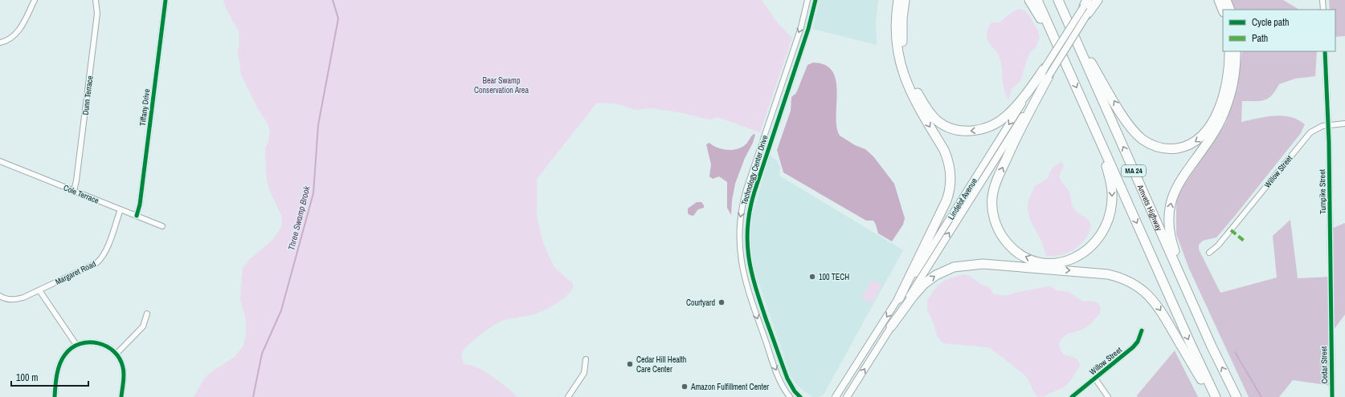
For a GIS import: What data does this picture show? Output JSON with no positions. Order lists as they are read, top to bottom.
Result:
{
  "streets": {
    "highway": ["MA 24", "Amvets Highway"],
    "main road": ["Lindelof Avenue"],
    "street": [
      "Dunn Terrace",
      "Tiffany Drive",
      "Technology Center Drive",
      "Willow Street",
      "Turnpike Street",
      "Cole Terrace",
      "Margaret Road",
      "Cedar Street"
    ]
  },
  "crossings": [
    ["Dunn Terrace", "Cole Terrace"],
    ["Tiffany Drive", "Cole Terrace"],
    ["Willow Street", "Turnpike Street"],
    ["Turnpike Street", "Cedar Street"],
    ["Cole Terrace", "Margaret Road"]
  ],
  "water": ["Three Swamp Brook"],
  "parks": ["Bear Swamp Conservation Area"],
  "places": [
    "100 TECH",
    "Courtyard",
    "Cedar Hill Health Care Center",
    "Amazon Fulfillment Center"
  ],
  "legend": ["Cycle path", "Path"],
  "scale_bar": "100 m"
}
